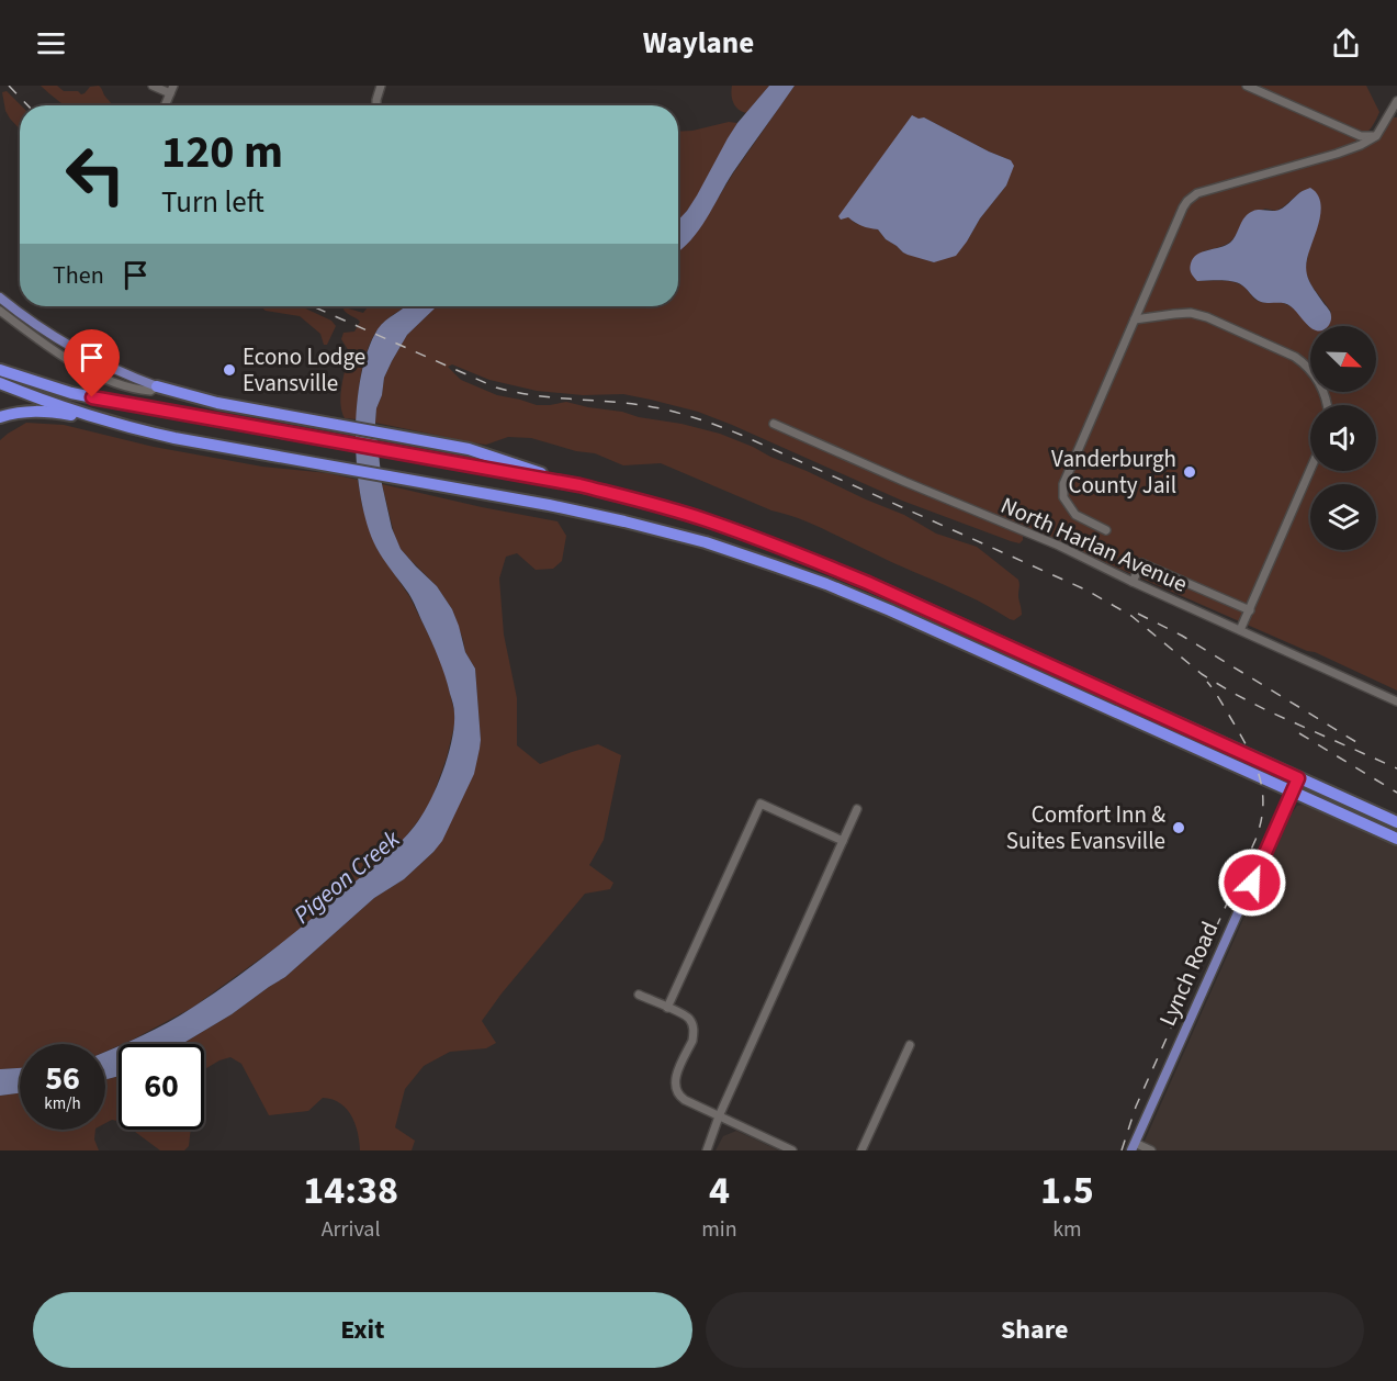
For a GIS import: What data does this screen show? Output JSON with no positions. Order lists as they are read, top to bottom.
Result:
{
  "streets": {
    "main road": ["Lynch Road"],
    "street": ["North Harlan Avenue"]
  },
  "water": ["Pigeon Creek"],
  "places": ["Econo Lodge Evansville", "Vanderburgh County Jail", "Comfort Inn & Suites Evansville"],
  "north": "bottom right",
  "page": {
    "header": "Waylane",
    "turn": ["120 m", "Turn left"],
    "then": "Then",
    "speed": "56 km/h",
    "limit": "60",
    "eta": [
      "14:38",
      "Arrival",
      "4",
      "min",
      "1.5",
      "km"
    ],
    "buttons": ["Exit", "Share"]
  }
}
